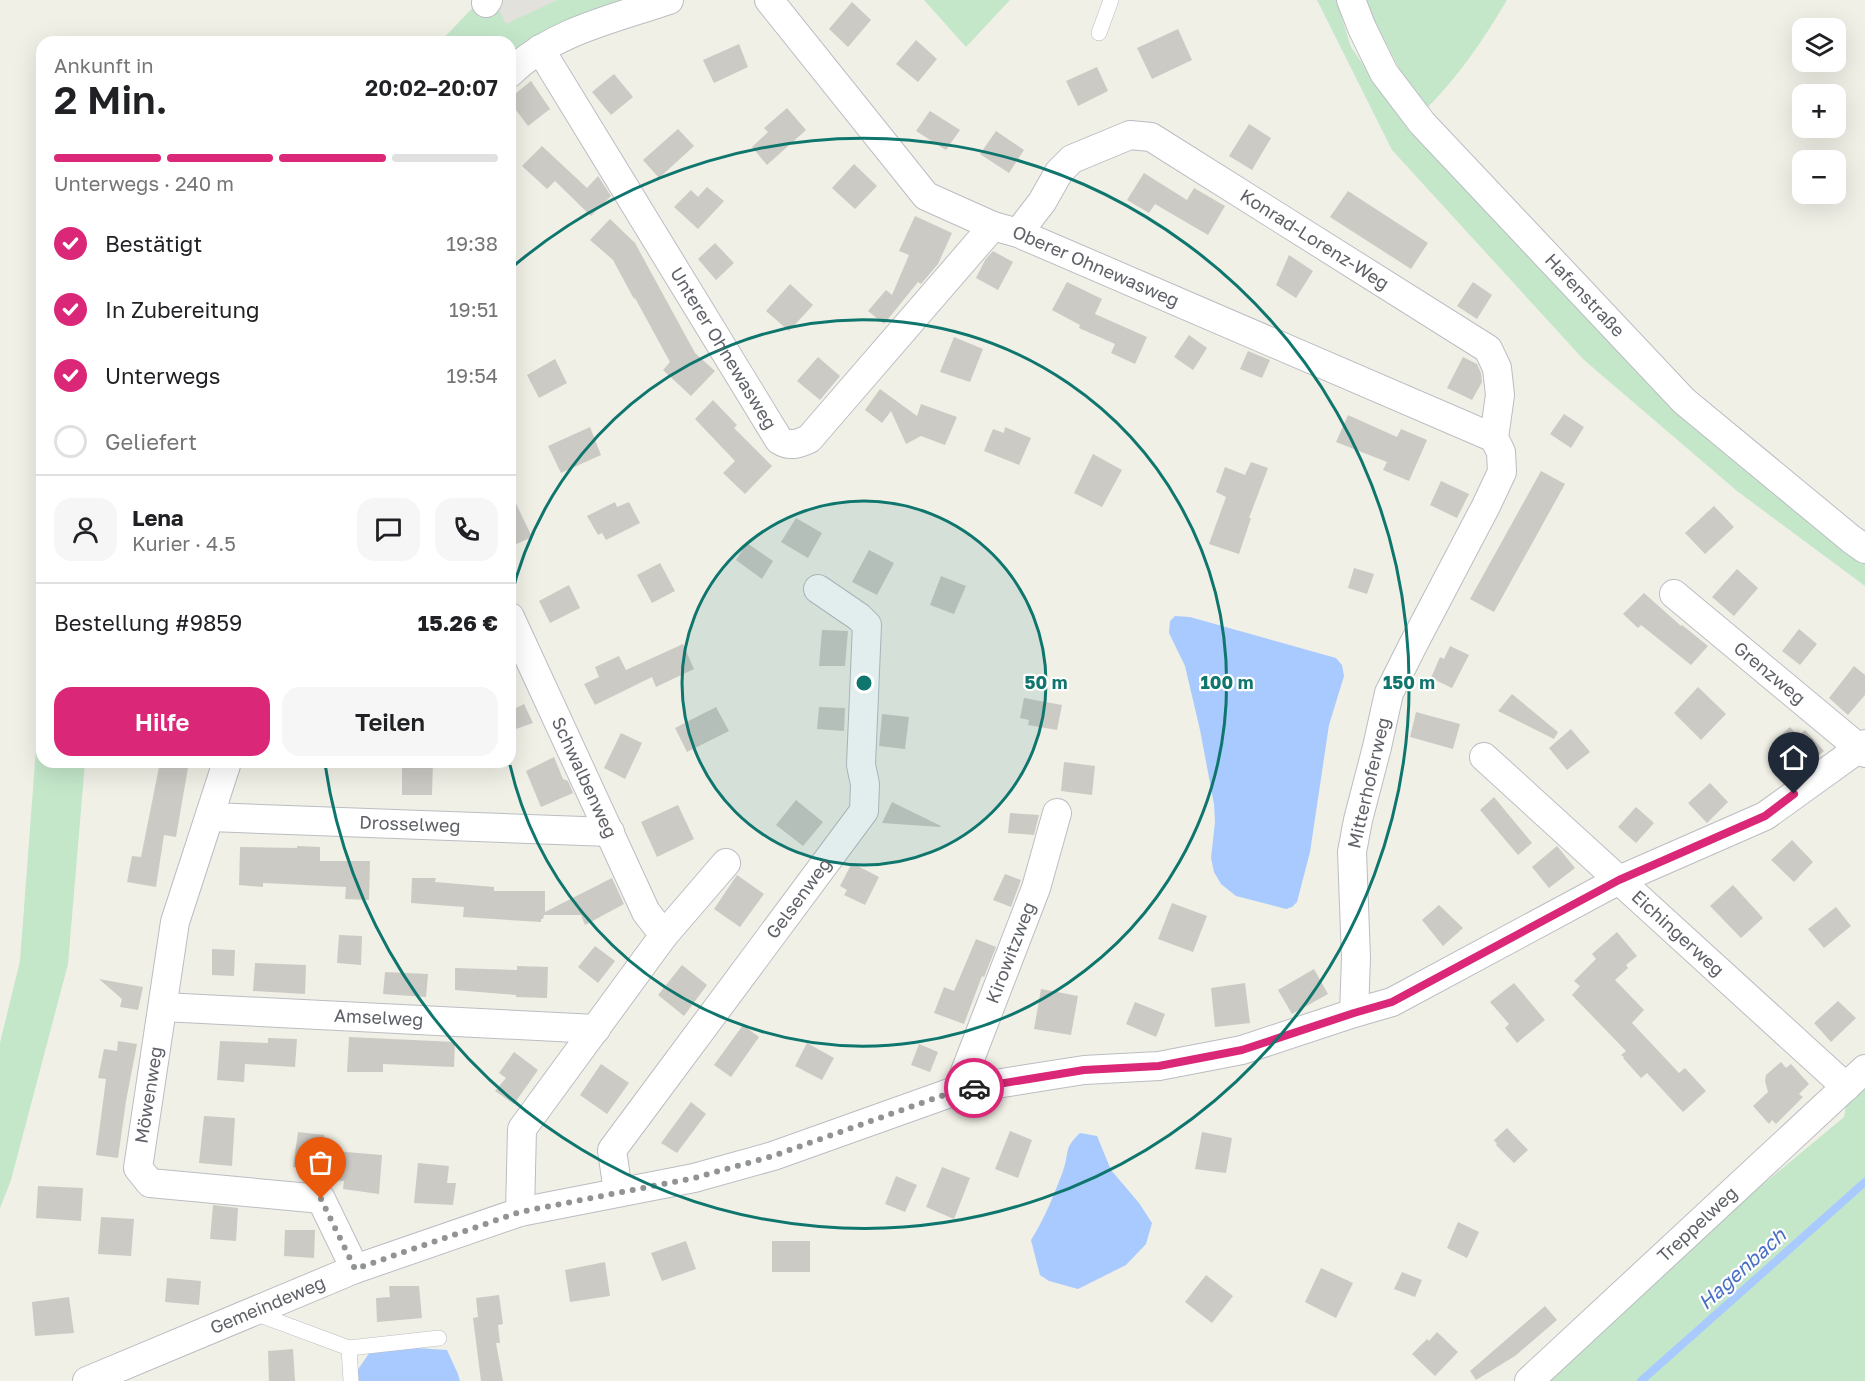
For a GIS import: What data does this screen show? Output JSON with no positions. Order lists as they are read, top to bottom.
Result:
{
  "streets": {
    "street": [
      "Konrad-Lorenz-Weg",
      "Oberer Ohnewasweg",
      "Hafenstraße",
      "Unterer Ohnewasweg",
      "Grenzweg",
      "Schwalbenweg",
      "Mitterhoferweg",
      "Drosselweg",
      "Gelsenweg",
      "Eichingerweg",
      "Kirowitzweg",
      "Amselweg",
      "Möwenweg",
      "Treppelweg",
      "Gemeindeweg"
    ]
  },
  "crossings": [
    ["Konrad-Lorenz-Weg", "Oberer Ohnewasweg"],
    ["Konrad-Lorenz-Weg", "Unterer Ohnewasweg"],
    ["Konrad-Lorenz-Weg", "Mitterhoferweg"],
    ["Oberer Ohnewasweg", "Unterer Ohnewasweg"],
    ["Grenzweg", "Gemeindeweg"],
    ["Schwalbenweg", "Drosselweg"],
    ["Mitterhoferweg", "Gemeindeweg"],
    ["Drosselweg", "Möwenweg"],
    ["Gelsenweg", "Gemeindeweg"],
    ["Eichingerweg", "Treppelweg"],
    ["Eichingerweg", "Gemeindeweg"],
    ["Kirowitzweg", "Gemeindeweg"],
    ["Amselweg", "Möwenweg"],
    ["Möwenweg", "Gemeindeweg"]
  ],
  "water": ["Hagenbach"],
  "page": {
    "map_buttons": ["+", "−"],
    "heading": ["2 Min.", "Ankunft in", "20:02–20:07"],
    "panel": [
      "Lena",
      "Kurier · 4.5",
      "Bestellung #9859",
      "15.26 €"
    ],
    "bar": "Unterwegs · 240 m",
    "list": [
      ["Bestätigt", "19:38"],
      ["In Zubereitung", "19:51"],
      ["Unterwegs", "19:54"],
      "Geliefert"
    ],
    "buttons": ["Hilfe", "Teilen"]
  },
  "rings": ["50 m", "100 m", "150 m"]
}
